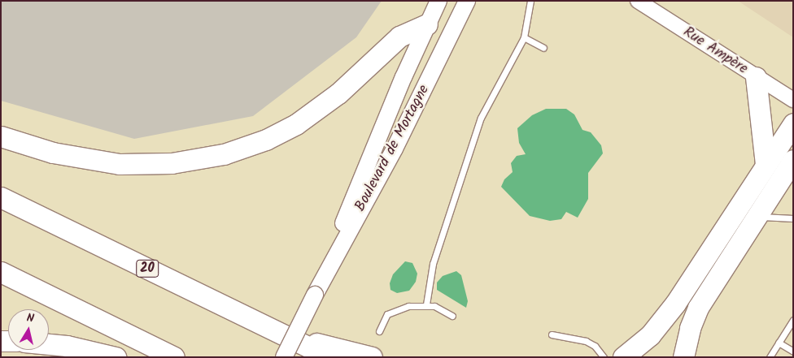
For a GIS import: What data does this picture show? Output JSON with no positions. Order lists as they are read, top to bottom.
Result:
{
  "streets": {
    "highway": ["20"],
    "main road": ["Boulevard de Mortagne"],
    "street": ["Rue Ampère"]
  },
  "north": "top"
}
